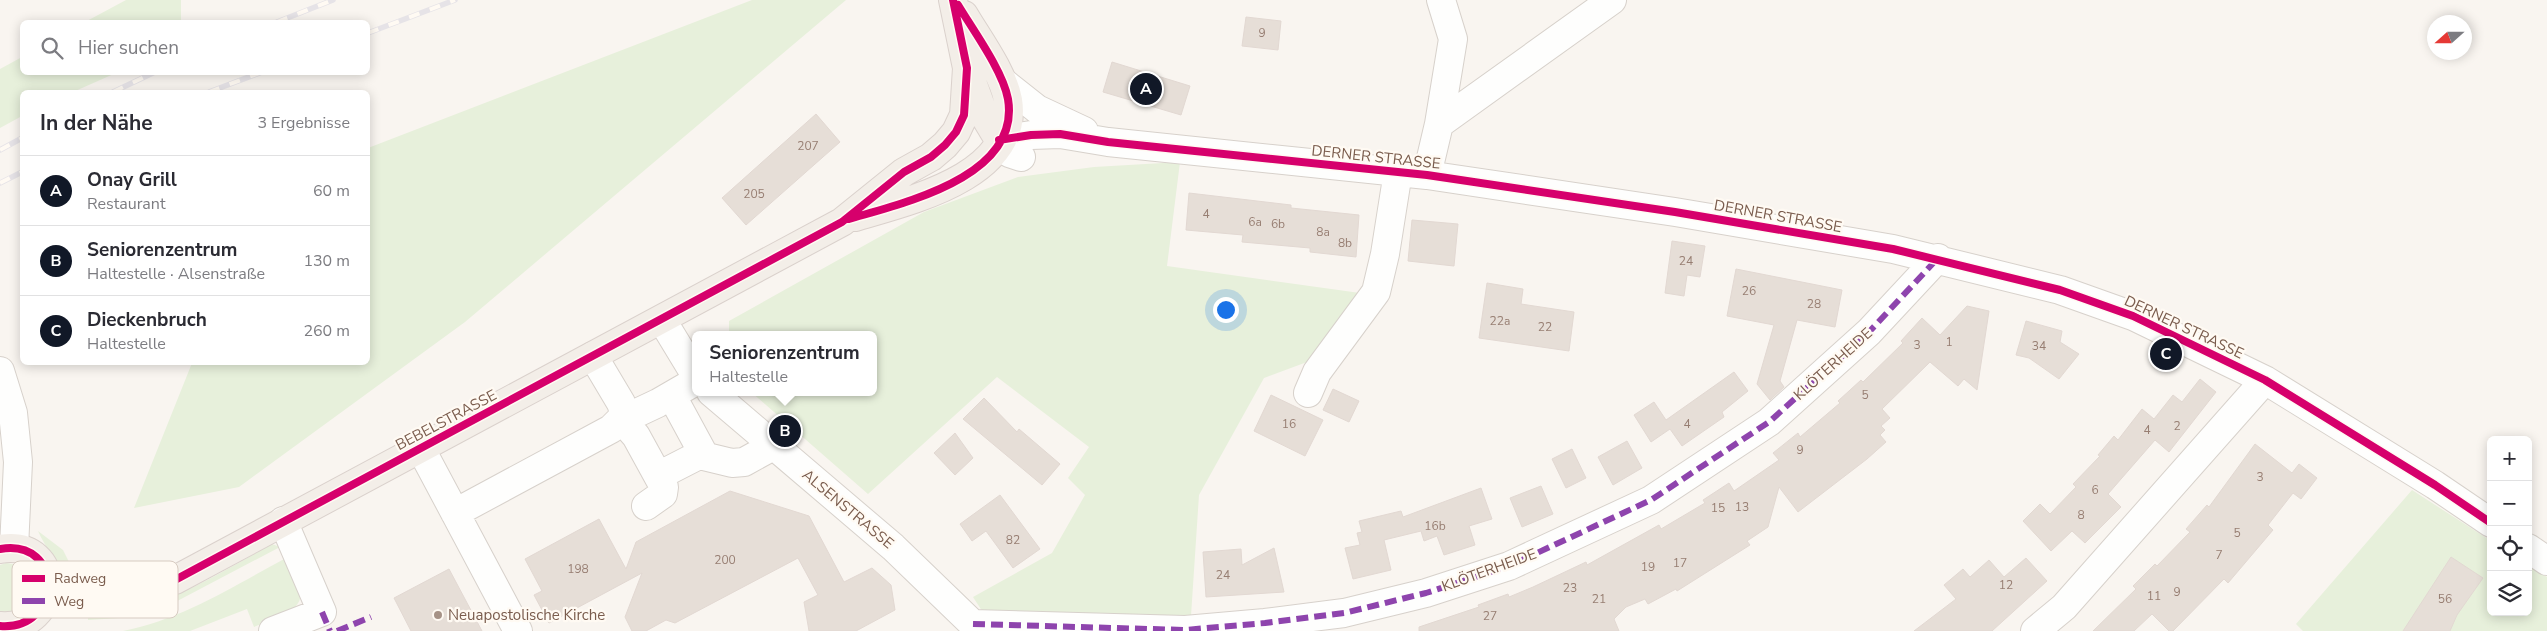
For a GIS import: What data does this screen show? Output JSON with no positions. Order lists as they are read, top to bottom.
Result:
{
  "streets": {
    "main road": ["BEBELSTRASSE"],
    "street": ["DERNER STRASSE", "KLÖTERHEIDE", "ALSENSTRASSE"]
  },
  "crossings": [
    ["DERNER STRASSE", "KLÖTERHEIDE"],
    ["DERNER STRASSE", "BEBELSTRASSE"],
    ["KLÖTERHEIDE", "ALSENSTRASSE"]
  ],
  "places": ["Neuapostolische Kirche"],
  "house_numbers": [
    "9",
    "207",
    "205",
    "4",
    "6a",
    "6b",
    "8a",
    "8b",
    "24",
    "26",
    "28",
    "22a",
    "22",
    "1",
    "3",
    "34",
    "5",
    "16",
    "4",
    "2",
    "4",
    "9",
    "3",
    "6",
    "13",
    "15",
    "8",
    "16b",
    "5",
    "82",
    "7",
    "200",
    "17",
    "19",
    "198",
    "24",
    "12",
    "23",
    "9",
    "11",
    "21",
    "56",
    "27"
  ],
  "legend": ["Radweg", "Weg"],
  "north": "left",
  "page": {
    "search": "Hier suchen",
    "pins": ["A", "C", "B"],
    "heading": ["In der Nähe", "3 Ergebnisse"],
    "list": [
      {
        "mark": "A",
        "name": "Onay Grill",
        "note": "Restaurant",
        "value": "60 m"
      },
      {
        "mark": "B",
        "name": "Seniorenzentrum",
        "note": "Haltestelle · Alsenstraße",
        "value": "130 m"
      },
      {
        "mark": "C",
        "name": "Dieckenbruch",
        "note": "Haltestelle",
        "value": "260 m"
      }
    ],
    "popup": ["Seniorenzentrum", "Haltestelle"],
    "map_buttons": ["+", "−"]
  }
}
